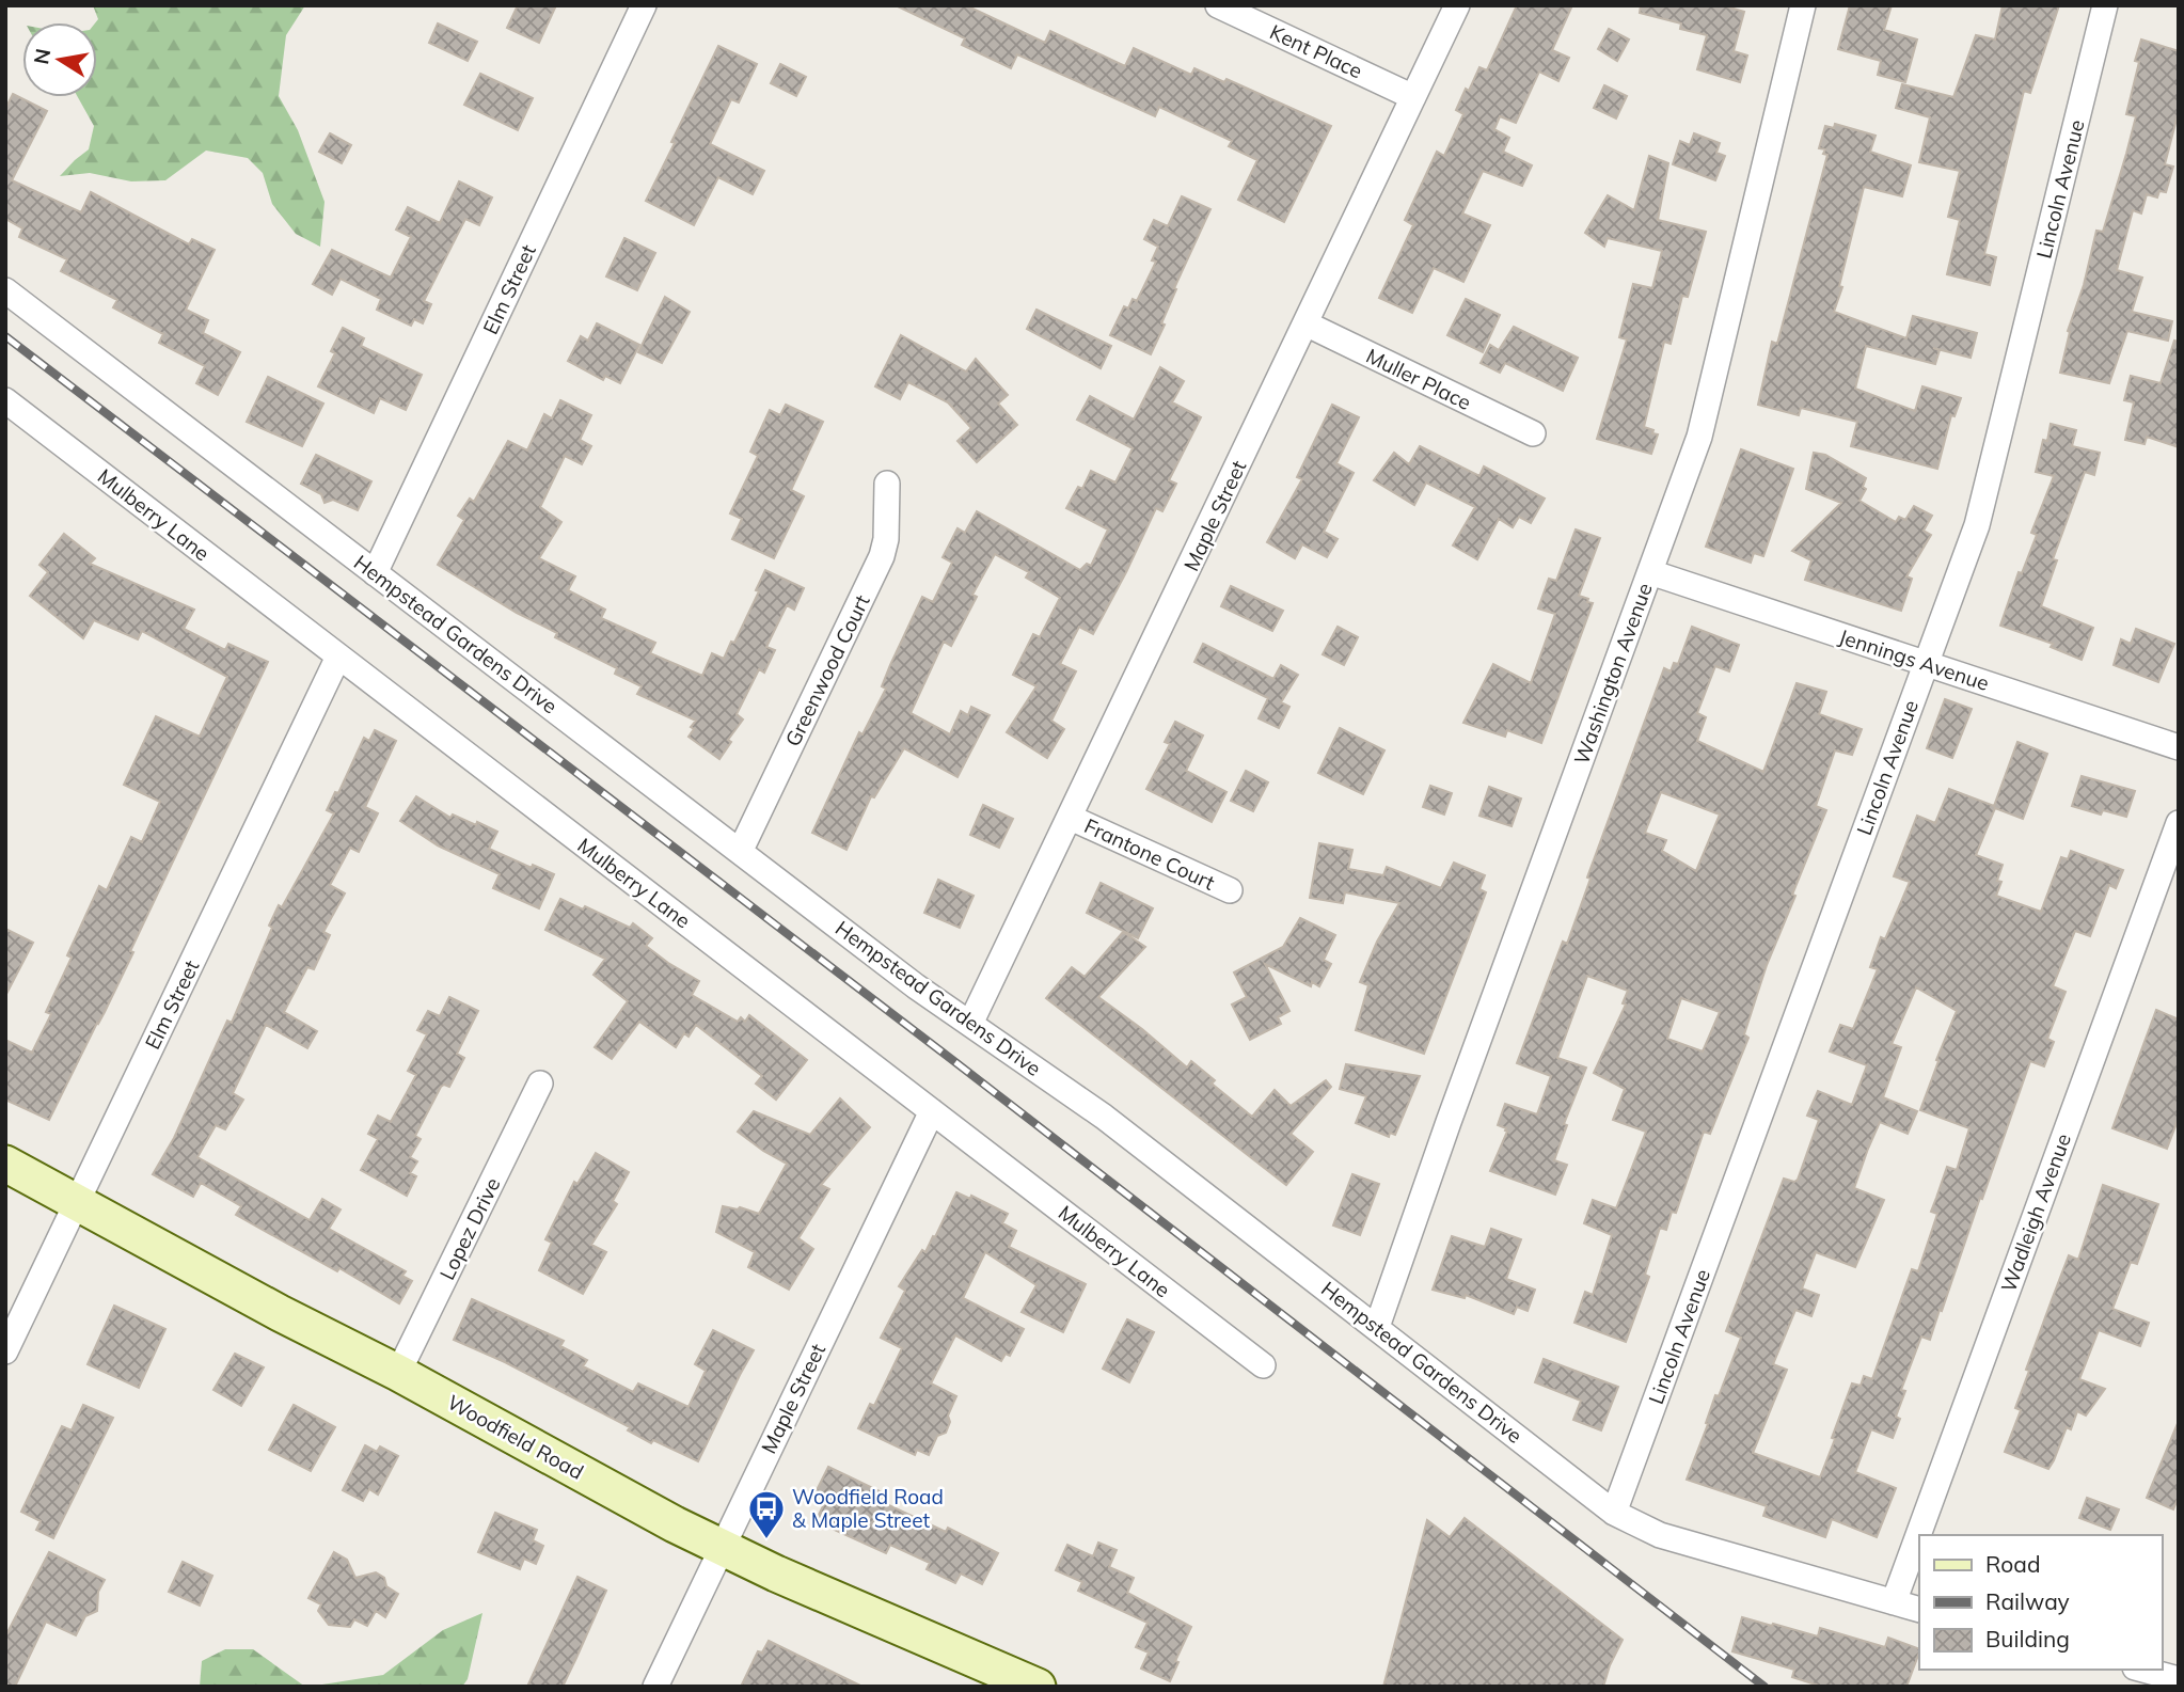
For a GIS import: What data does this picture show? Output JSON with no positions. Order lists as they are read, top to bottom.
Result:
{
  "streets": {
    "main road": ["Woodfield Road"],
    "street": [
      "Kent Place",
      "Lincoln Avenue",
      "Elm Street",
      "Muller Place",
      "Mulberry Lane",
      "Maple Street",
      "Hempstead Gardens Drive",
      "Jennings Avenue",
      "Greenwood Court",
      "Washington Avenue",
      "Frantone Court",
      "Wadleigh Avenue",
      "Lopez Drive"
    ]
  },
  "crossings": [
    ["Kent Place", "Maple Street"],
    ["Lincoln Avenue", "Hempstead Gardens Drive"],
    ["Lincoln Avenue", "Jennings Avenue"],
    ["Elm Street", "Mulberry Lane"],
    ["Elm Street", "Hempstead Gardens Drive"],
    ["Elm Street", "Woodfield Road"],
    ["Muller Place", "Maple Street"],
    ["Mulberry Lane", "Maple Street"],
    ["Maple Street", "Hempstead Gardens Drive"],
    ["Maple Street", "Frantone Court"],
    ["Maple Street", "Woodfield Road"],
    ["Hempstead Gardens Drive", "Greenwood Court"],
    ["Hempstead Gardens Drive", "Washington Avenue"],
    ["Hempstead Gardens Drive", "Wadleigh Avenue"],
    ["Jennings Avenue", "Washington Avenue"],
    ["Lopez Drive", "Woodfield Road"]
  ],
  "places": {
    "bus stop": ["Woodfield Road & Maple Street"]
  },
  "legend": ["Road", "Railway", "Building"],
  "north": "left"
}
